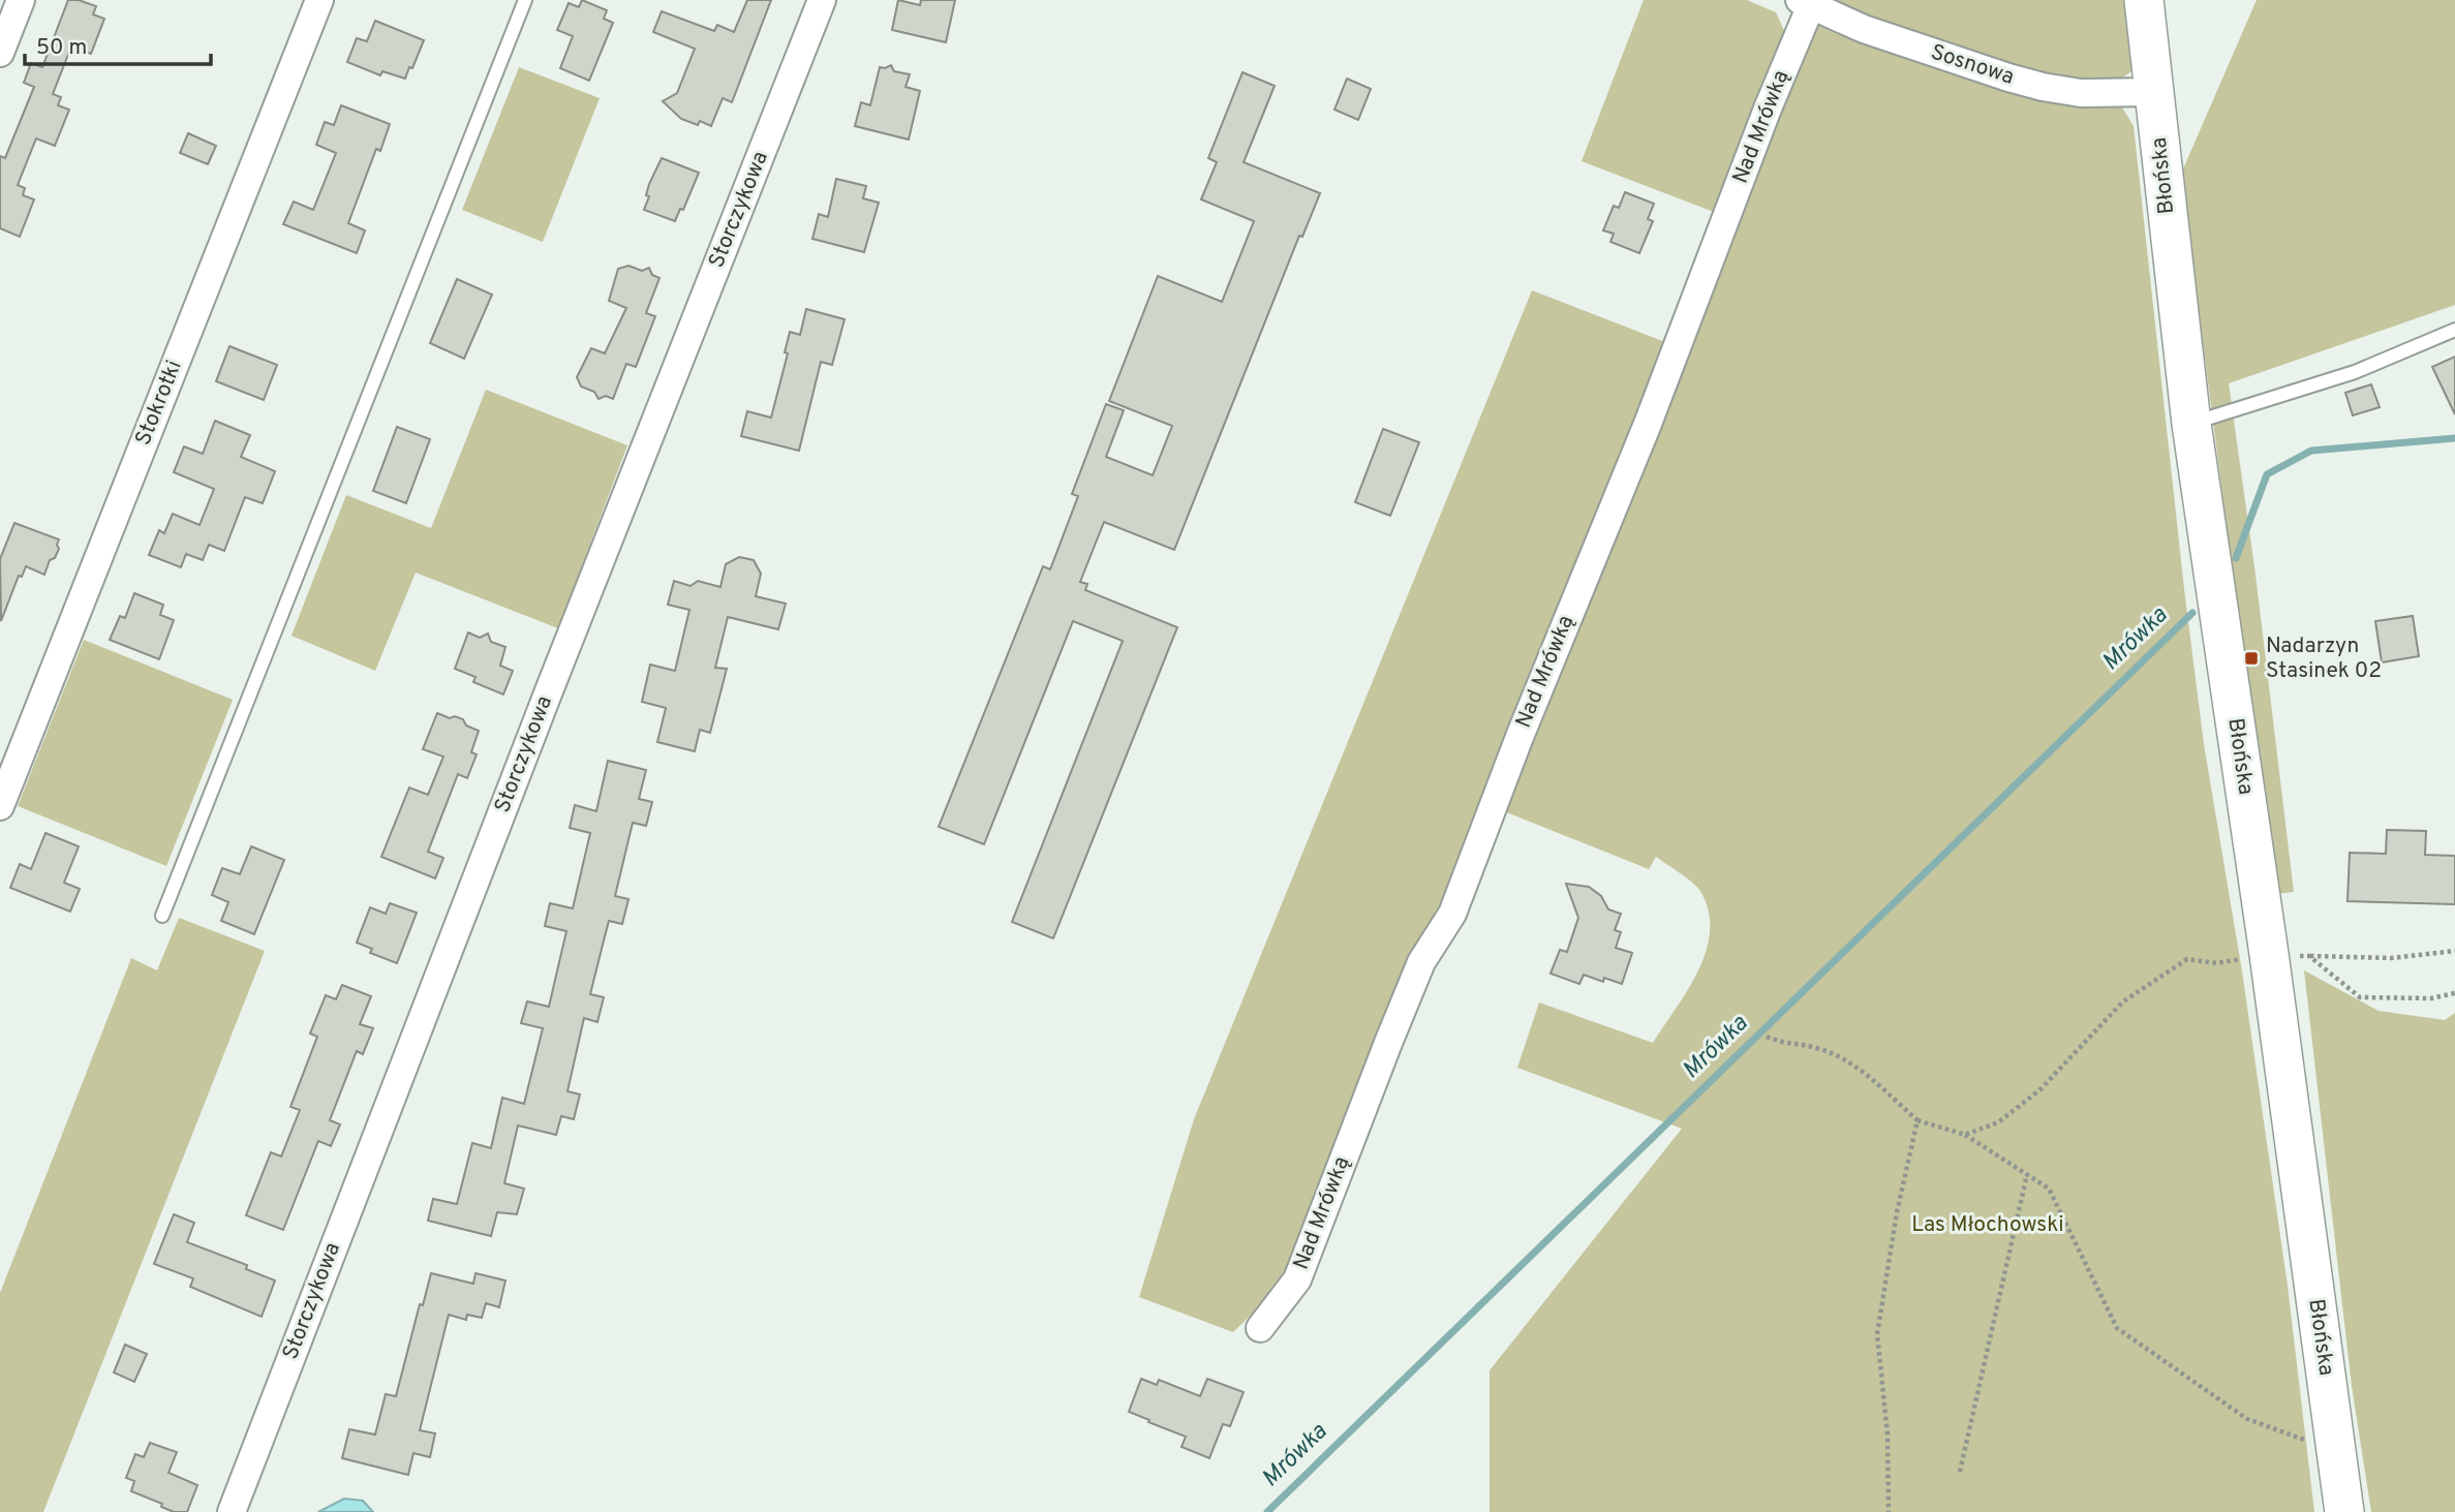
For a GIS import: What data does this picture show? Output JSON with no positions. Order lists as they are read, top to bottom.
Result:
{
  "streets": {
    "main road": ["Błońska"],
    "street": [
      "Sosnowa",
      "Nad Mrówką",
      "Storczykowa",
      "Stokrotki"
    ]
  },
  "crossings": [
    ["Sosnowa", "Nad Mrówką"],
    ["Sosnowa", "Błońska"]
  ],
  "water": ["Mrówka"],
  "parks": ["Las Młochowski"],
  "places": {
    "transit": ["Nadarzyn Stasinek 02"]
  },
  "scale_bar": "50 m"
}
